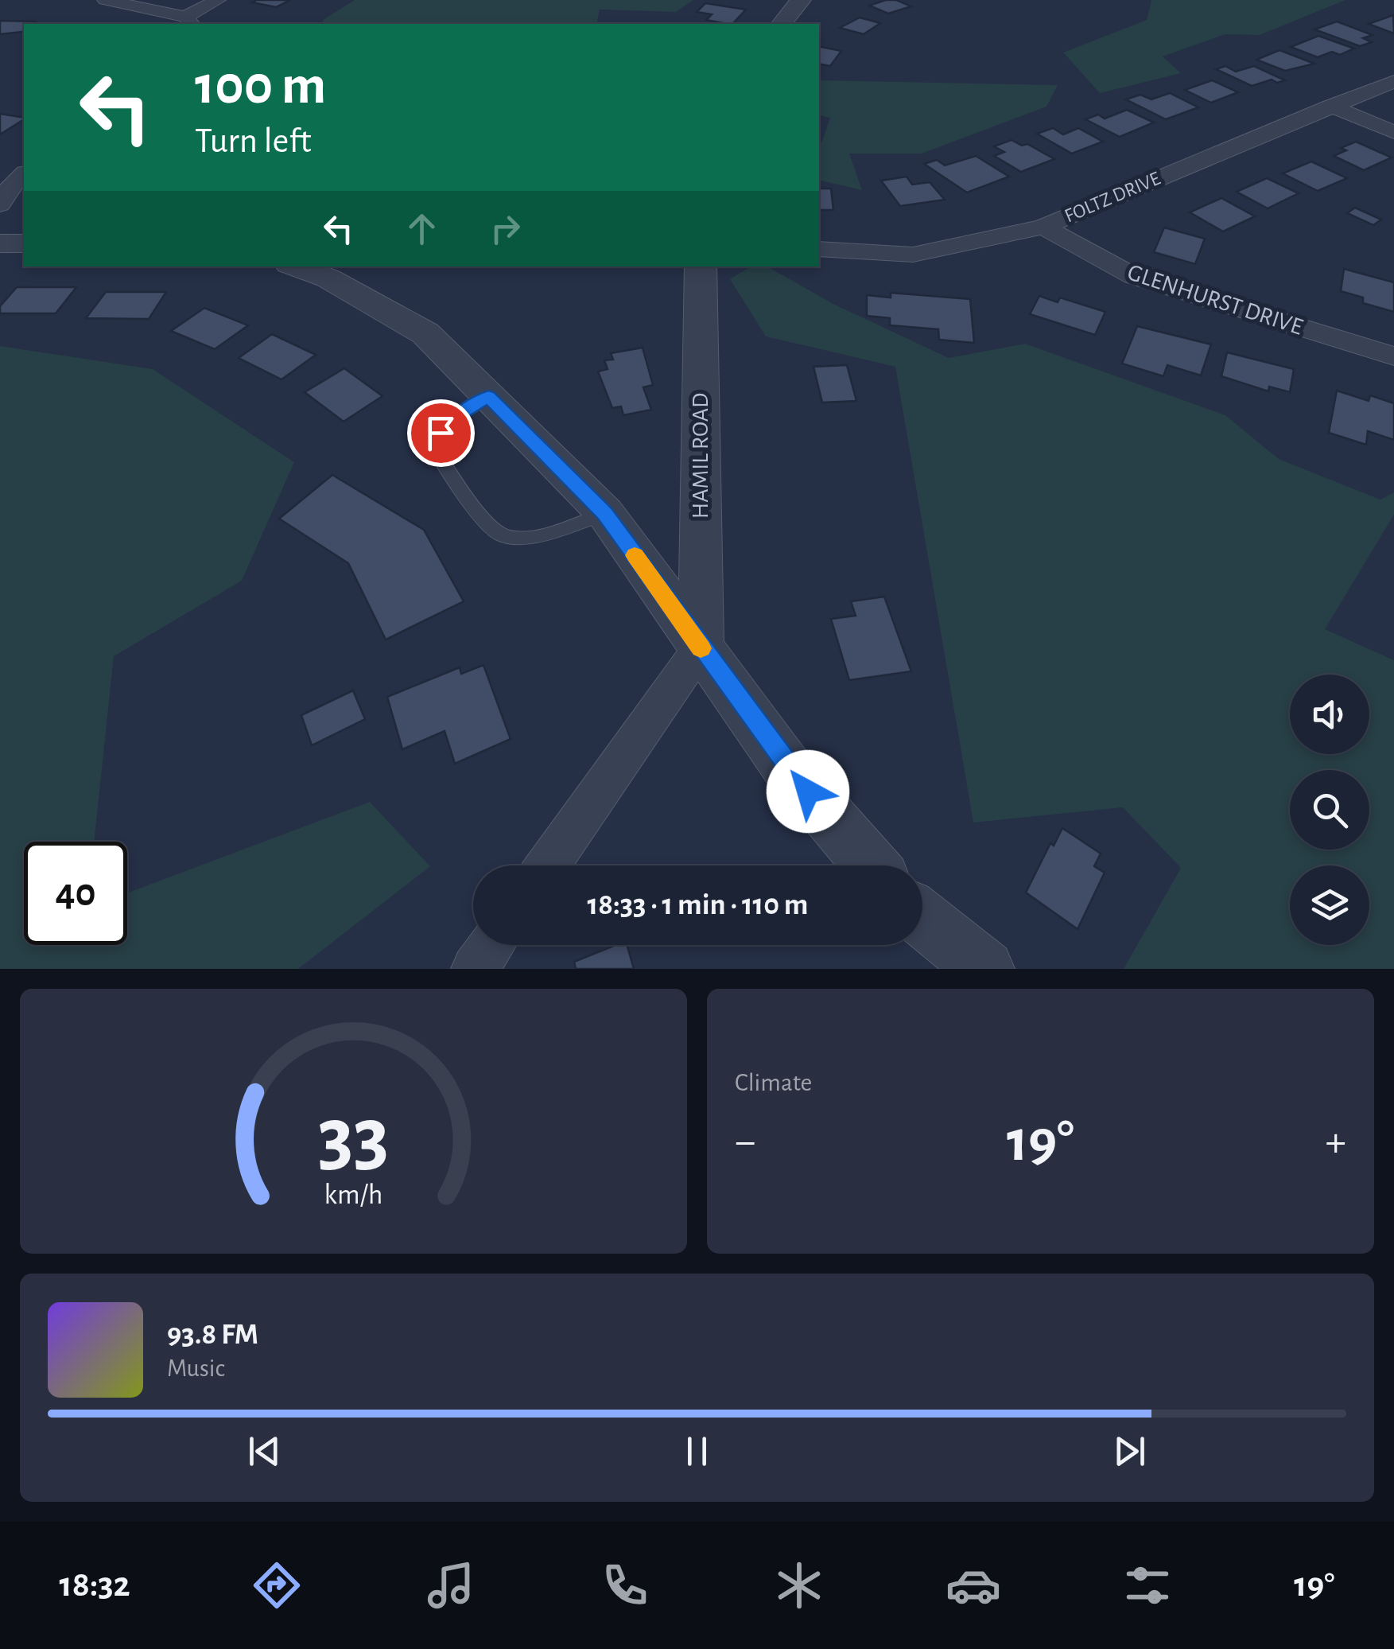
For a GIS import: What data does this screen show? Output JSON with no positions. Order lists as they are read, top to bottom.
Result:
{
  "streets": {
    "street": ["FOLTZ DRIVE", "GLENHURST DRIVE", "HAMIL ROAD"]
  },
  "crossings": [
    ["FOLTZ DRIVE", "GLENHURST DRIVE"]
  ],
  "page": {
    "turn": ["100 m", "Turn left"],
    "limit": "40",
    "trip": "18:33 · 1 min · 110 m",
    "tile": "Climate",
    "heat": ["−", "19°", "+"],
    "song": ["93.8 FM", "Music"],
    "tabs": ["18:32", "19°"],
    "gauge": ["33", "km/h"]
  }
}
